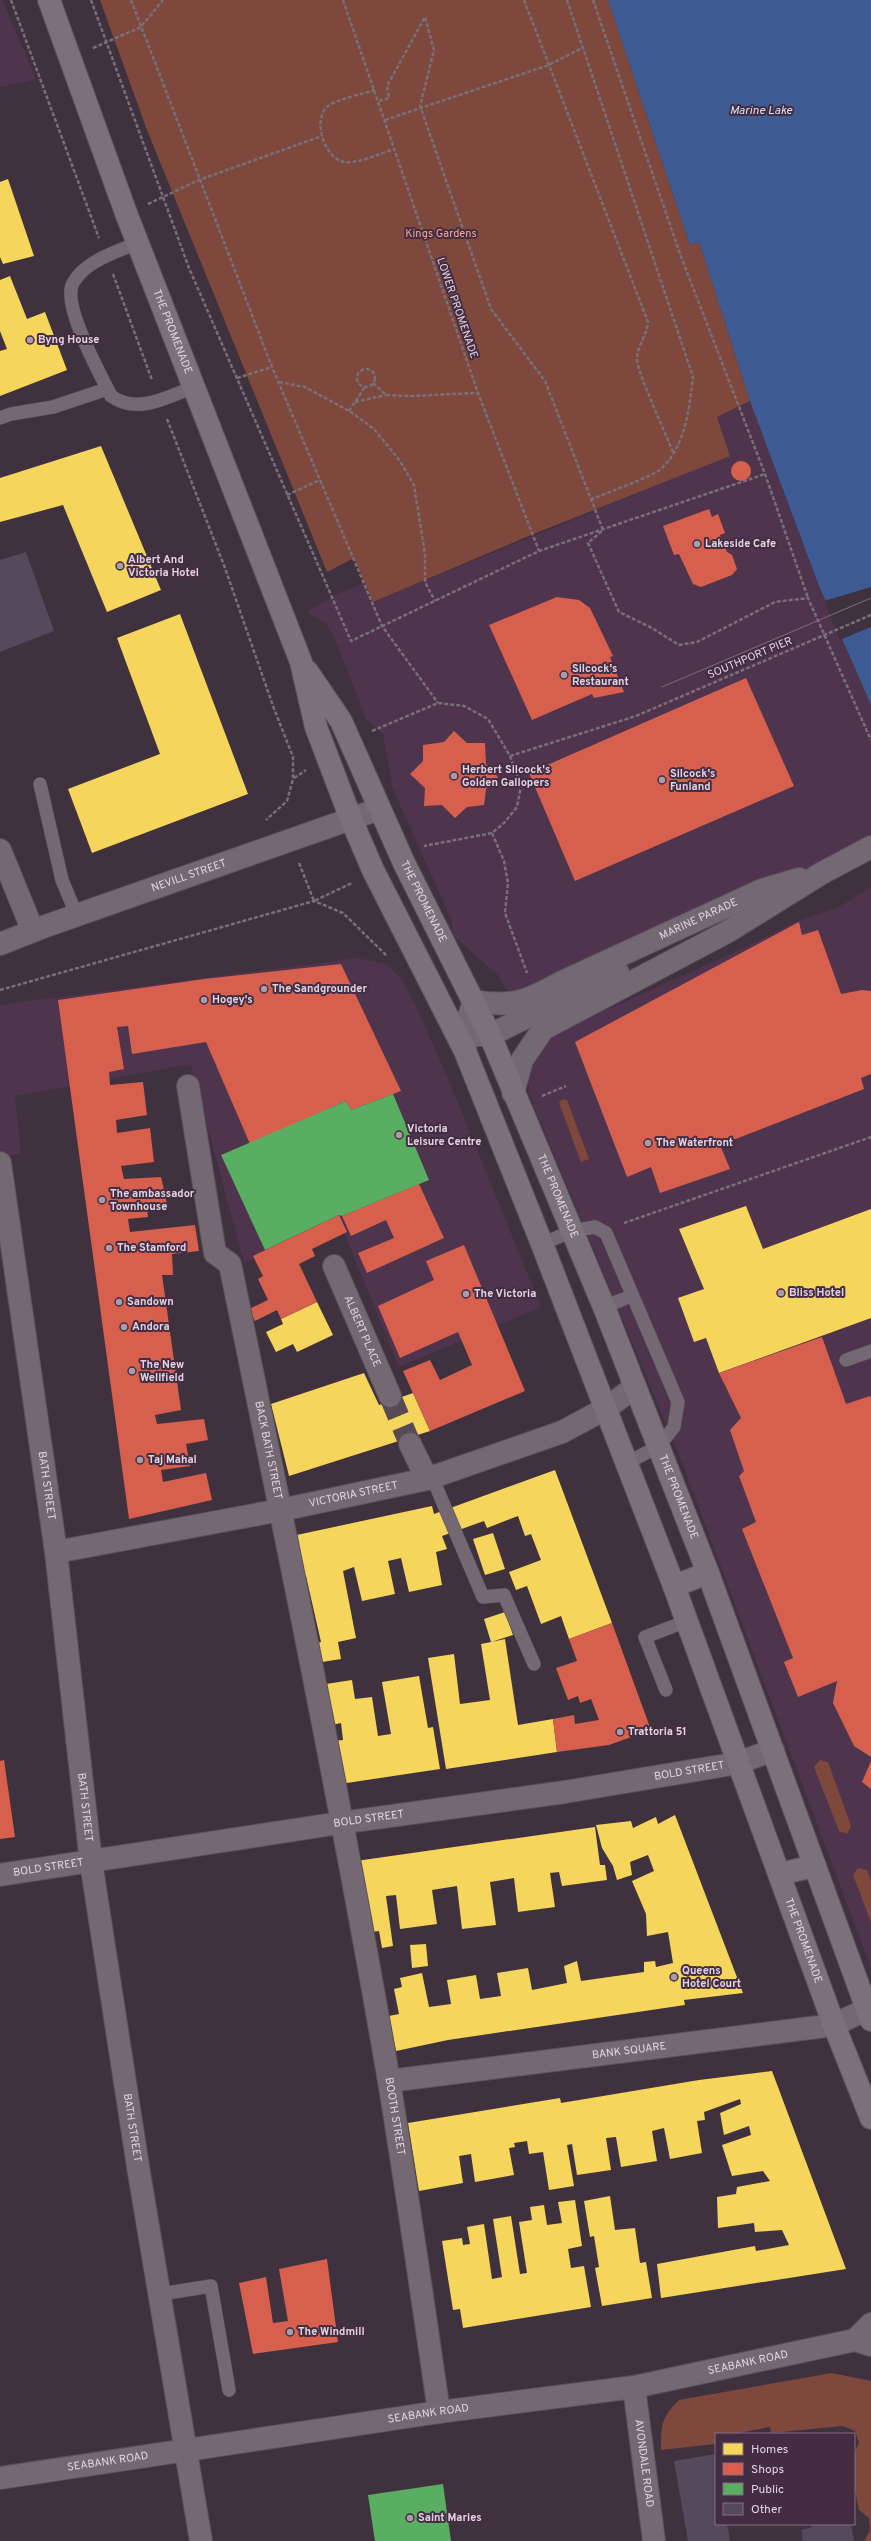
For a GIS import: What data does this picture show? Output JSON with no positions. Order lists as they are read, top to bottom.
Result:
{
  "streets": {
    "main road": ["THE PROMENADE"],
    "street": [
      "NEVILL STREET",
      "MARINE PARADE",
      "ALBERT PLACE",
      "BACK BATH STREET",
      "BATH STREET",
      "VICTORIA STREET",
      "BOLD STREET",
      "BANK SQUARE",
      "BOOTH STREET",
      "SEABANK ROAD",
      "AVONDALE ROAD"
    ],
    "path": ["LOWER PROMENADE", "SOUTHPORT PIER"]
  },
  "crossings": [
    ["THE PROMENADE", "NEVILL STREET"],
    ["THE PROMENADE", "MARINE PARADE"],
    ["THE PROMENADE", "VICTORIA STREET"],
    ["THE PROMENADE", "BOLD STREET"],
    ["THE PROMENADE", "BANK SQUARE"],
    ["BACK BATH STREET", "VICTORIA STREET"],
    ["BACK BATH STREET", "BOLD STREET"],
    ["BACK BATH STREET", "BOOTH STREET"],
    ["BATH STREET", "VICTORIA STREET"],
    ["BATH STREET", "BOLD STREET"],
    ["BATH STREET", "SEABANK ROAD"],
    ["BOLD STREET", "BOOTH STREET"],
    ["BANK SQUARE", "BOOTH STREET"],
    ["BOOTH STREET", "SEABANK ROAD"],
    ["SEABANK ROAD", "AVONDALE ROAD"]
  ],
  "water": ["Marine Lake"],
  "parks": ["Kings Gardens"],
  "places": [
    "Byng House",
    "Lakeside Cafe",
    "Albert And Victoria Hotel",
    "Silcock's Restaurant",
    "Herbert Silcock's Golden Gallopers",
    "Silcock's Funland",
    "The Sandgrounder",
    "Hogey's",
    "Victoria Leisure Centre",
    "The Waterfront",
    "The ambassador Townhouse",
    "The Stamford",
    "Bliss Hotel",
    "The Victoria",
    "Sandown",
    "Andora",
    "The New Wellfield",
    "Taj Mahal",
    "Trattoria 51",
    "Queens Hotel Court",
    "The Windmill",
    "Saint Maries"
  ],
  "legend": [
    "Homes",
    "Shops",
    "Public",
    "Other"
  ]
}
